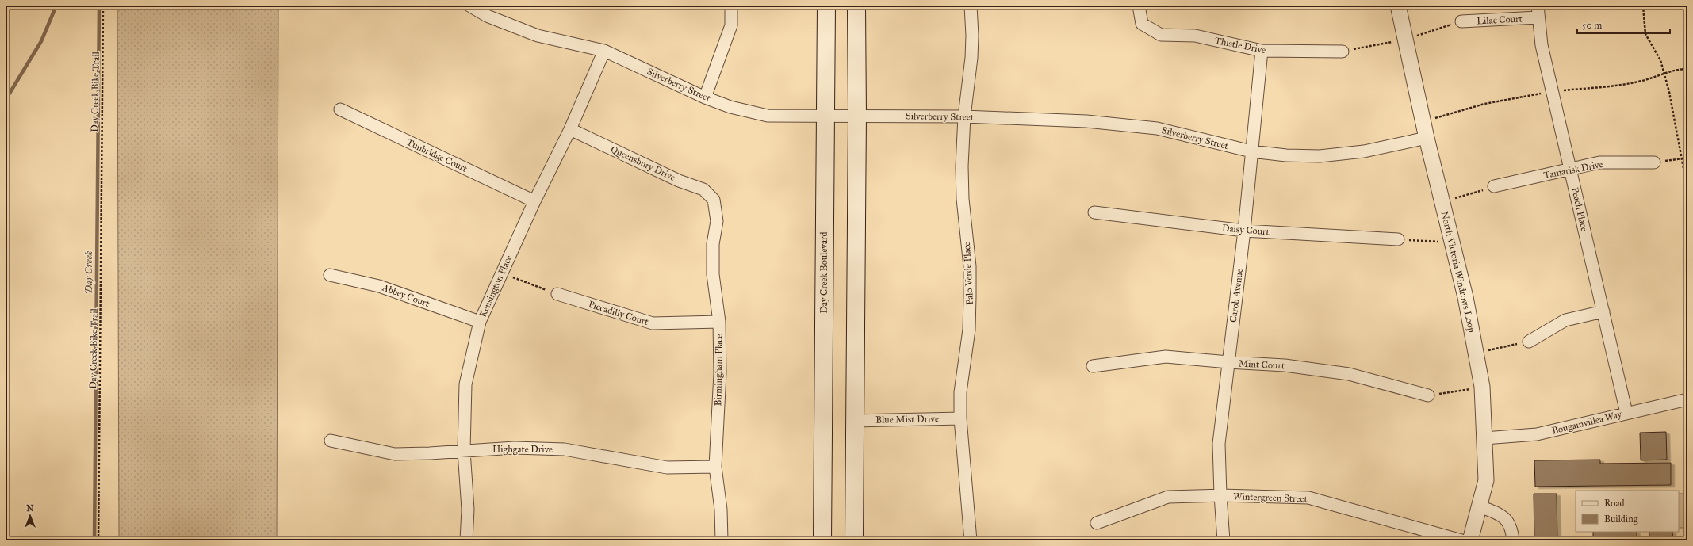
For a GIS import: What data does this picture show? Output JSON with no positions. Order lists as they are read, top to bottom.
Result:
{
  "streets": {
    "main road": ["Day Creek Boulevard"],
    "street": [
      "Lilac Court",
      "Thistle Drive",
      "Silverberry Street",
      "Tunbridge Court",
      "Queensbury Drive",
      "Tamarisk Drive",
      "Peach Place",
      "Daisy Court",
      "North Victoria Windrows Loop",
      "Palo Verde Place",
      "Kensington Place",
      "Abbey Court",
      "Carob Avenue",
      "Piccadilly Court",
      "Mint Court",
      "Birmingham Place",
      "Blue Mist Drive",
      "Bougainvillea Way",
      "Highgate Drive",
      "Wintergreen Street"
    ],
    "path": ["Day Creek Bike Trail"]
  },
  "crossings": [
    ["Lilac Court", "Peach Place"],
    ["Thistle Drive", "Carob Avenue"],
    ["Silverberry Street", "North Victoria Windrows Loop"],
    ["Silverberry Street", "Day Creek Boulevard"],
    ["Silverberry Street", "Palo Verde Place"],
    ["Silverberry Street", "Kensington Place"],
    ["Silverberry Street", "Carob Avenue"],
    ["Tunbridge Court", "Kensington Place"],
    ["Queensbury Drive", "Kensington Place"],
    ["Queensbury Drive", "Birmingham Place"],
    ["Tamarisk Drive", "Peach Place"],
    ["Peach Place", "Bougainvillea Way"],
    ["Daisy Court", "Carob Avenue"],
    ["North Victoria Windrows Loop", "Bougainvillea Way"],
    ["Palo Verde Place", "Blue Mist Drive"],
    ["Kensington Place", "Abbey Court"],
    ["Kensington Place", "Highgate Drive"],
    ["Carob Avenue", "Mint Court"],
    ["Carob Avenue", "Wintergreen Street"],
    ["Piccadilly Court", "Birmingham Place"],
    ["Birmingham Place", "Highgate Drive"]
  ],
  "water": ["Day Creek"],
  "legend": ["Road", "Building"],
  "scale_bar": "50 m",
  "north": "top"
}
